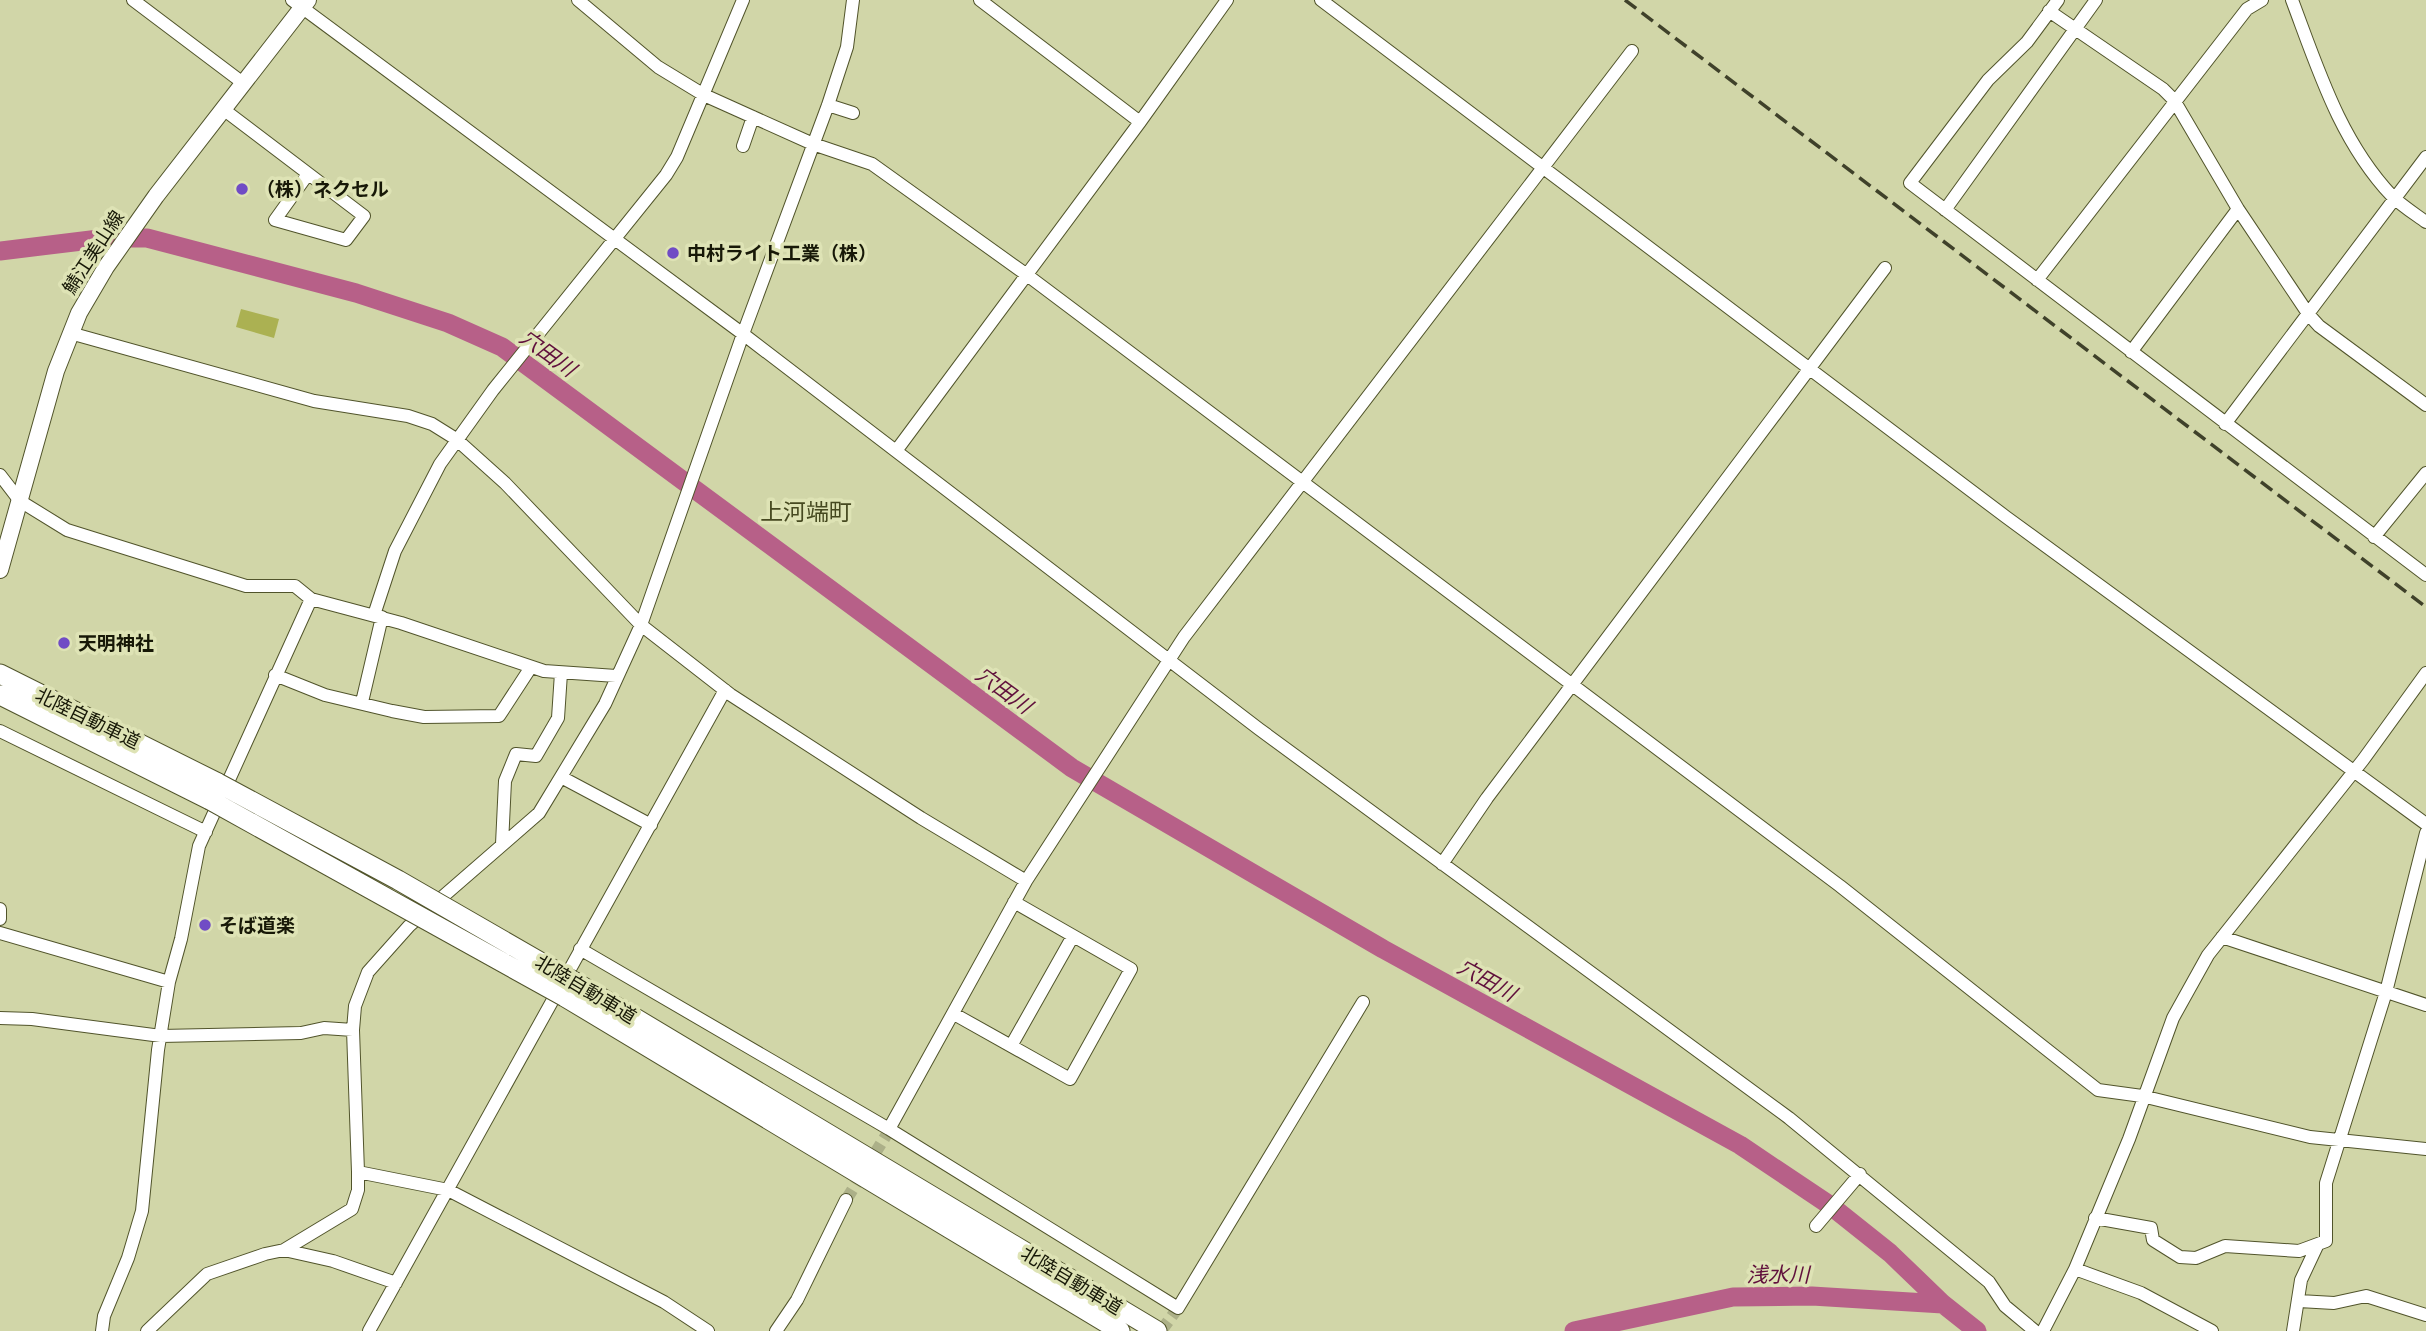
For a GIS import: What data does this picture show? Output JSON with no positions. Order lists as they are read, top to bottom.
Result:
{
  "streets": {
    "highway": ["北陸自動車道"],
    "main road": ["鯖江美山線"]
  },
  "districts": ["上河端町"],
  "water": ["穴田川", "浅水川"],
  "places": [
    "（株）ネクセル",
    "中村ライト工業（株）",
    "天明神社",
    "そば道楽"
  ]
}
